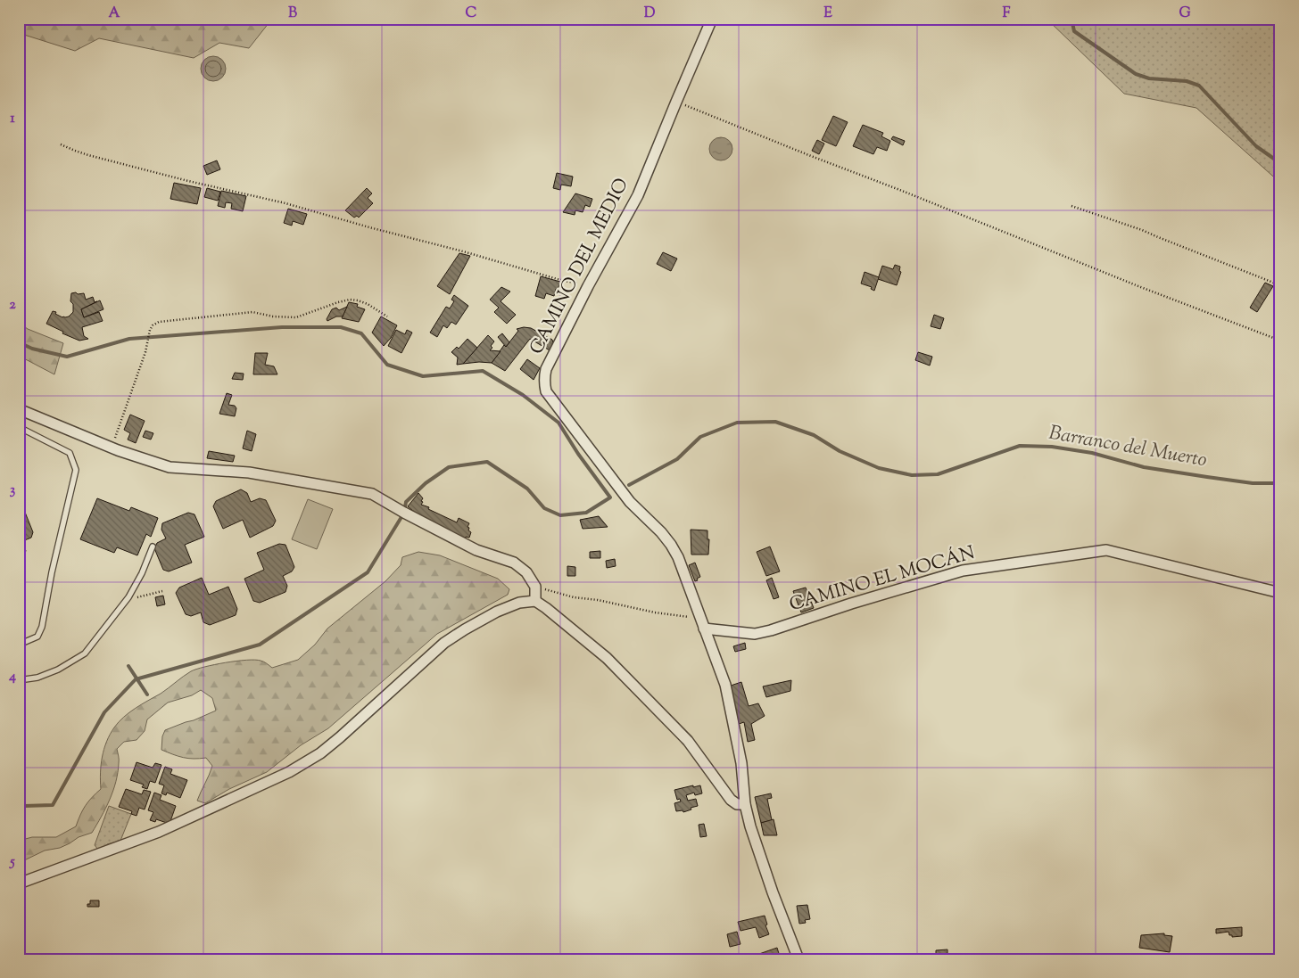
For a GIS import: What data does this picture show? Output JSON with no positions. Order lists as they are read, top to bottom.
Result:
{
  "streets": {
    "street": ["CAMINO DEL MEDIO", "CAMINO EL MOCÁN"]
  },
  "crossings": [
    ["CAMINO DEL MEDIO", "CAMINO EL MOCÁN"]
  ],
  "water": ["Barranco del Muerto"],
  "grid": {
    "columns": [
      "A",
      "B",
      "C",
      "D",
      "E",
      "F",
      "G"
    ],
    "rows": [
      "1",
      "2",
      "3",
      "4",
      "5"
    ]
  }
}
